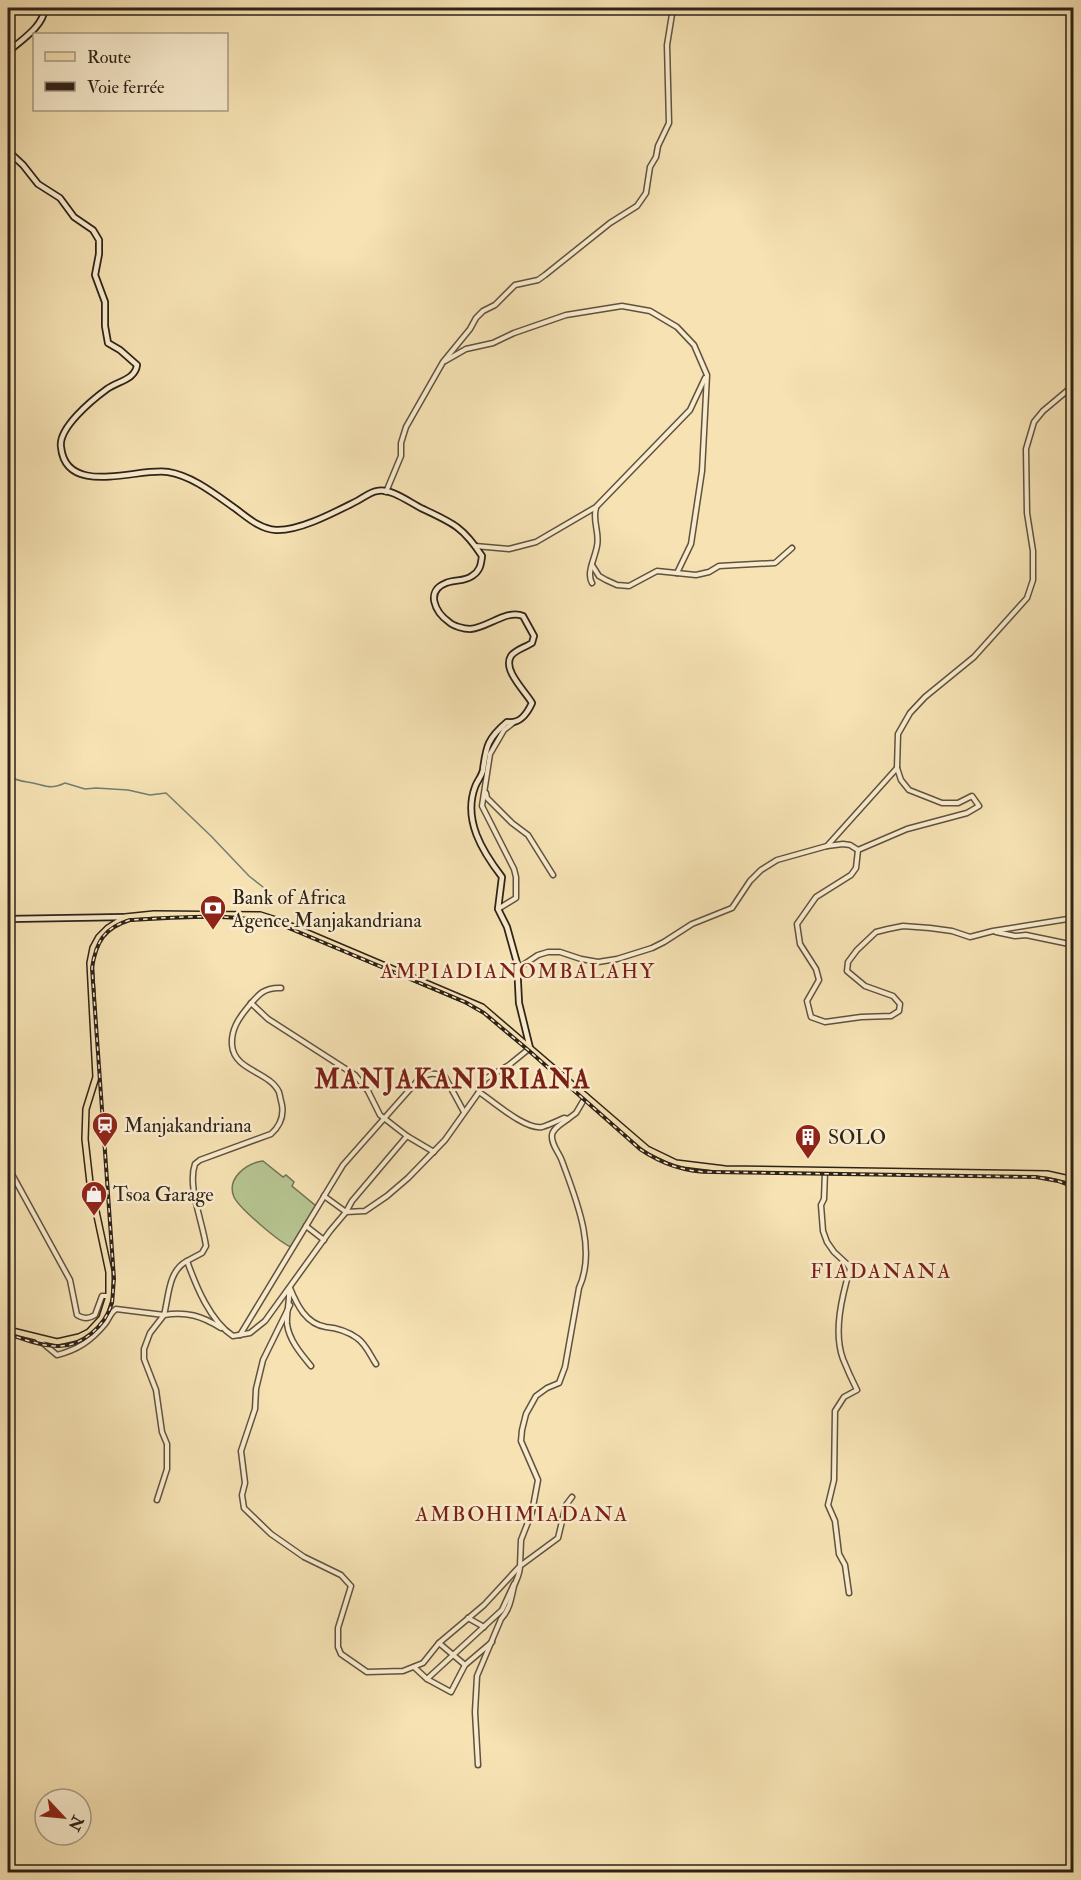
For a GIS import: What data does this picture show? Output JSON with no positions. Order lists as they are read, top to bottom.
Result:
{
  "districts": [
    "AMPIADIANOMBALAHY",
    "MANJAKANDRIANA",
    "FIADANANA",
    "AMBOHIMIADANA"
  ],
  "places": {
    "bank": ["Bank of Africa Agence Manjakandriana"],
    "station": ["Manjakandriana"],
    "building": ["SOLO"],
    "shop": ["Tsoa Garage"]
  },
  "legend": ["Route", "Voie ferrée"],
  "north": "bottom right"
}
